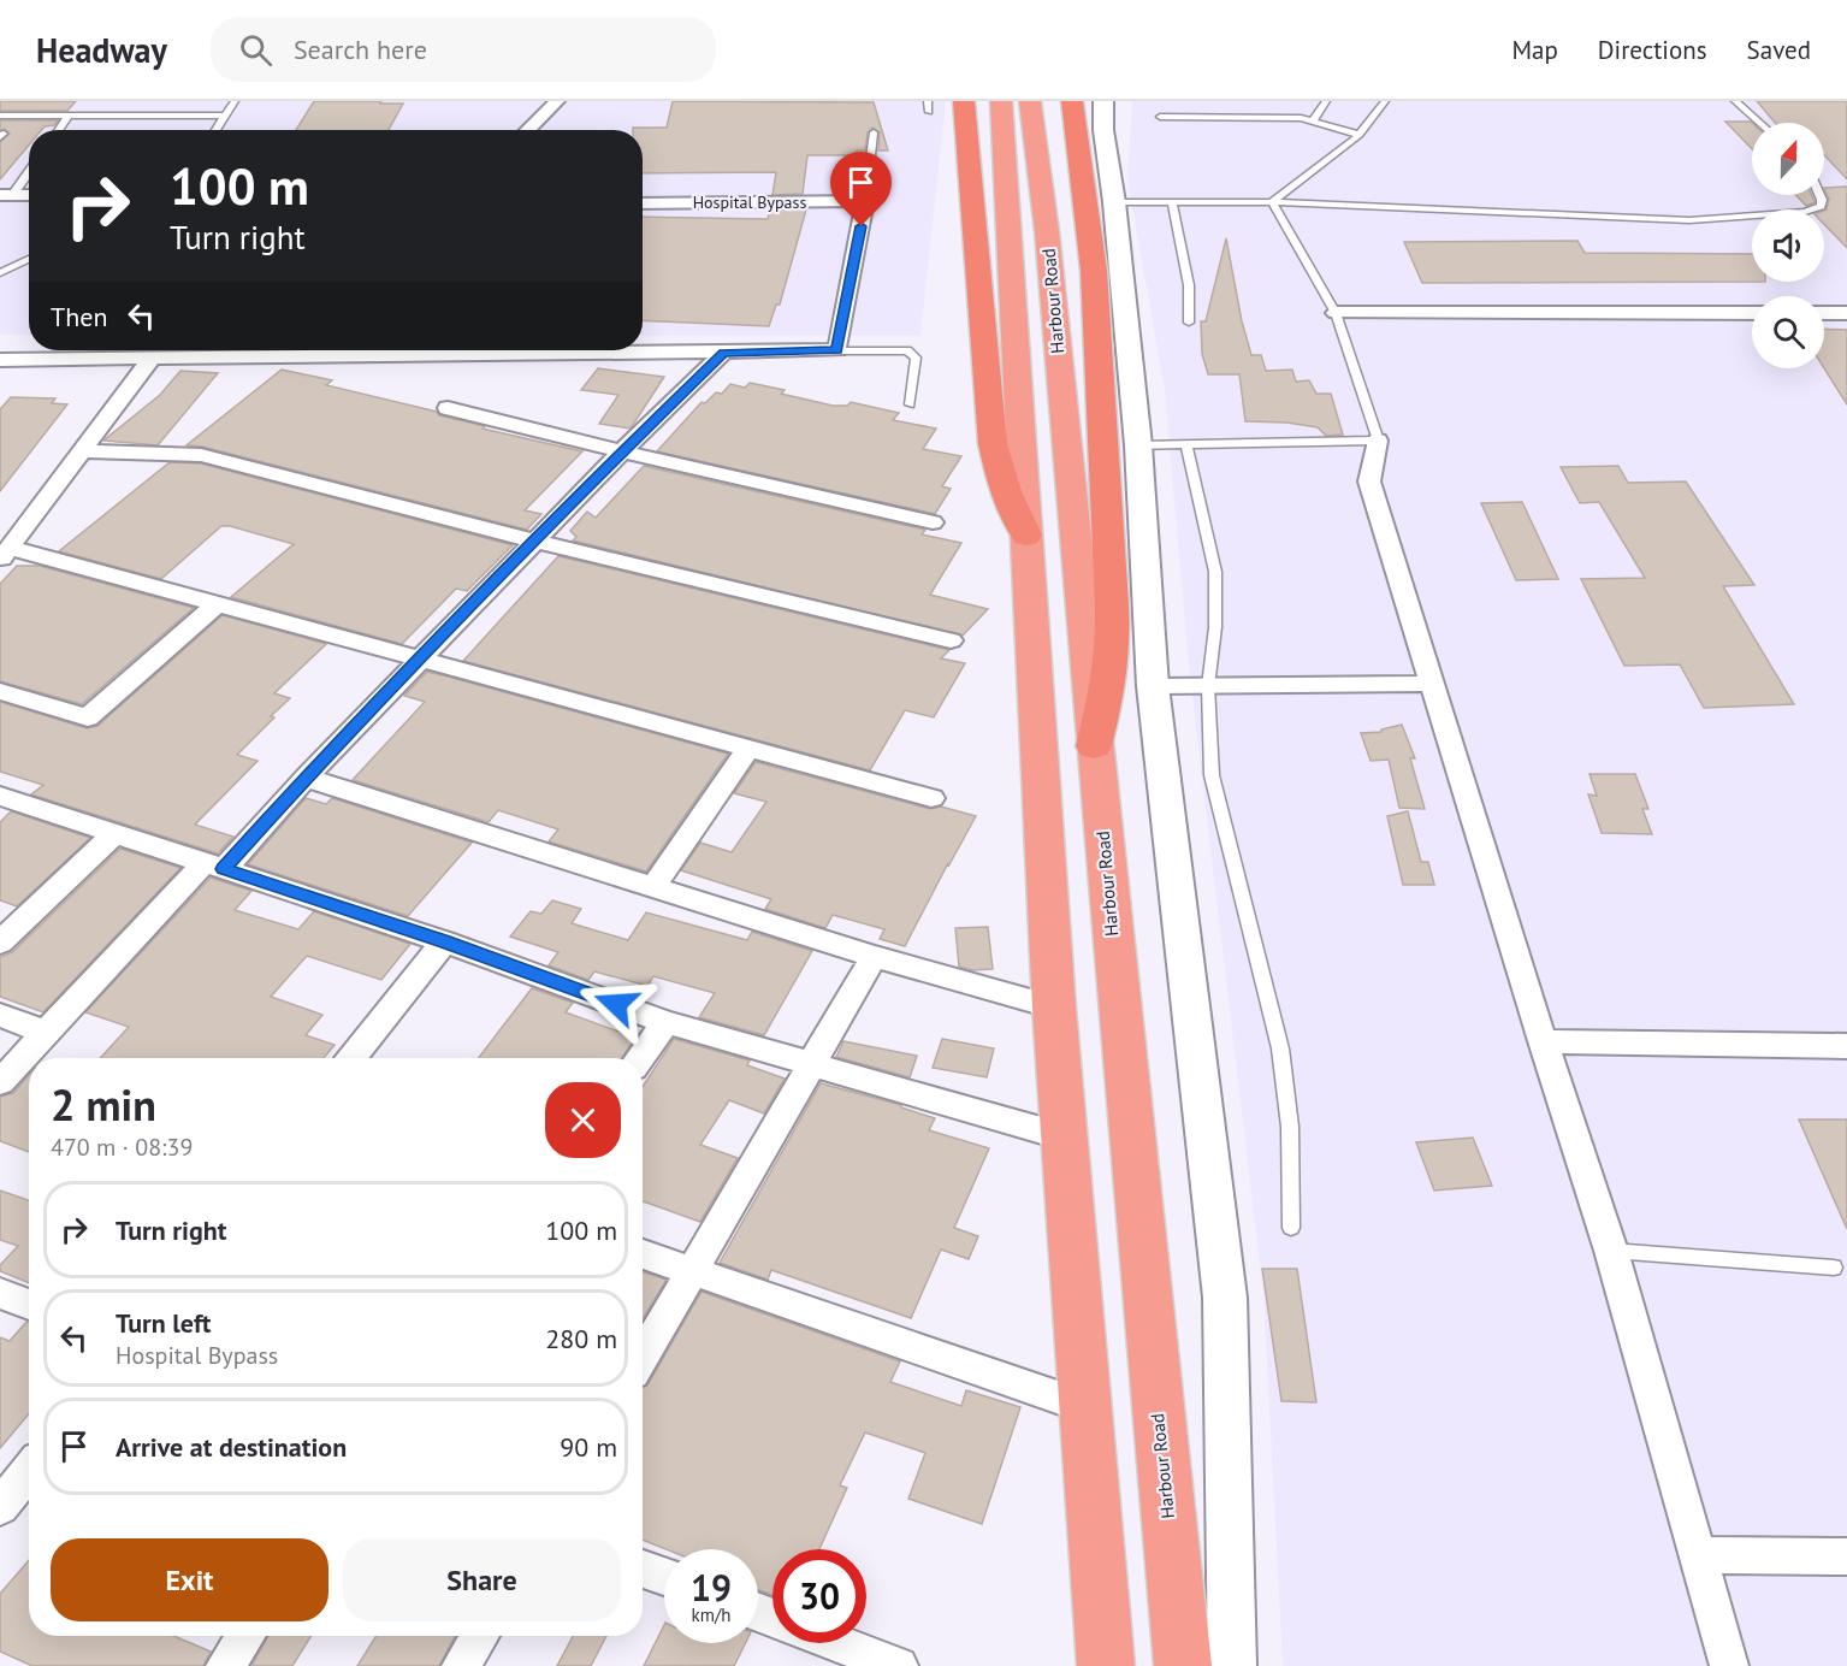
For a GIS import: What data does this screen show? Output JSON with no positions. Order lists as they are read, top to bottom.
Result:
{
  "streets": {
    "highway": ["Harbour Road"],
    "street": ["Hospital Bypass"]
  },
  "north": "top",
  "page": {
    "header": "Headway",
    "search": "Search here",
    "nav": ["Map", "Directions", "Saved"],
    "turn": ["100 m", "Turn right"],
    "then": "Then",
    "heading": ["2 min", "470 m · 08:39"],
    "list": [
      {
        "name": "Turn right",
        "value": "100 m"
      },
      {
        "name": "Turn left",
        "note": "Hospital Bypass",
        "value": "280 m"
      },
      {
        "name": "Arrive at destination",
        "value": "90 m"
      }
    ],
    "buttons": ["Exit", "Share"],
    "speed": "19 km/h",
    "limit": "30"
  }
}
